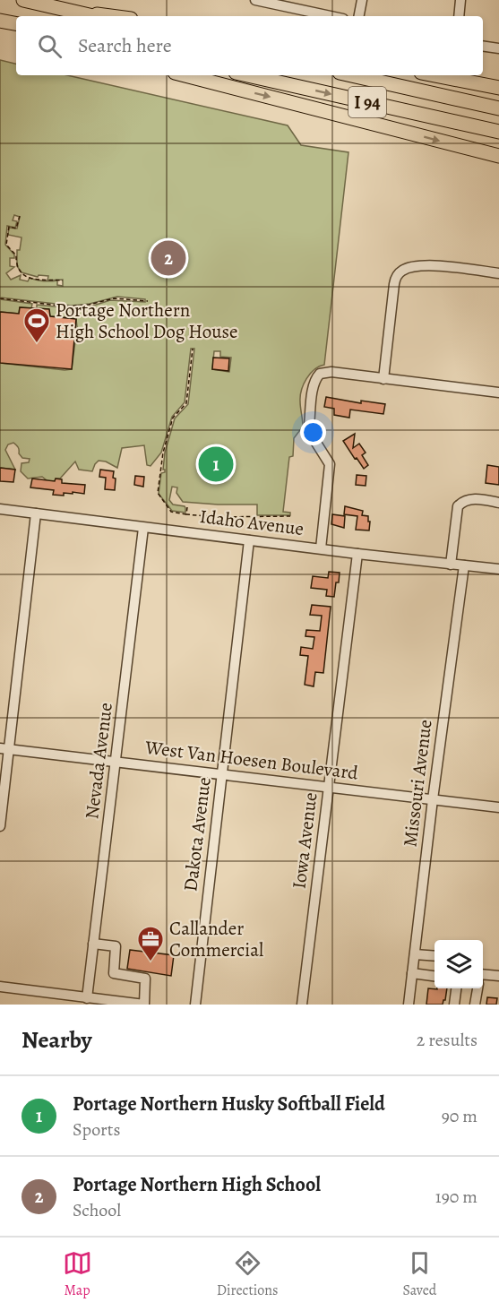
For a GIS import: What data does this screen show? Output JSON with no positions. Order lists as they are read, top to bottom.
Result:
{
  "streets": {
    "highway": ["I 94"],
    "street": [
      "Idaho Avenue",
      "West Van Hoesen Boulevard",
      "Nevada Avenue",
      "Missouri Avenue",
      "Dakota Avenue",
      "Iowa Avenue"
    ]
  },
  "crossings": [
    ["Idaho Avenue", "Nevada Avenue"],
    ["Idaho Avenue", "Missouri Avenue"],
    ["Idaho Avenue", "Dakota Avenue"],
    ["Idaho Avenue", "Iowa Avenue"],
    ["West Van Hoesen Boulevard", "Nevada Avenue"],
    ["West Van Hoesen Boulevard", "Missouri Avenue"],
    ["West Van Hoesen Boulevard", "Dakota Avenue"],
    ["West Van Hoesen Boulevard", "Iowa Avenue"]
  ],
  "places": {
    "sports": ["Portage Northern High School Dog House"],
    "office": ["Callander Commercial"]
  },
  "page": {
    "search": "Search here",
    "pins": ["2", "1"],
    "heading": ["Nearby", "2 results"],
    "list": [
      {
        "mark": "1",
        "name": "Portage Northern Husky Softball Field",
        "note": "Sports",
        "value": "90 m"
      },
      {
        "mark": "2",
        "name": "Portage Northern High School",
        "note": "School",
        "value": "190 m"
      }
    ],
    "nav": ["Map", "Directions", "Saved"]
  }
}
